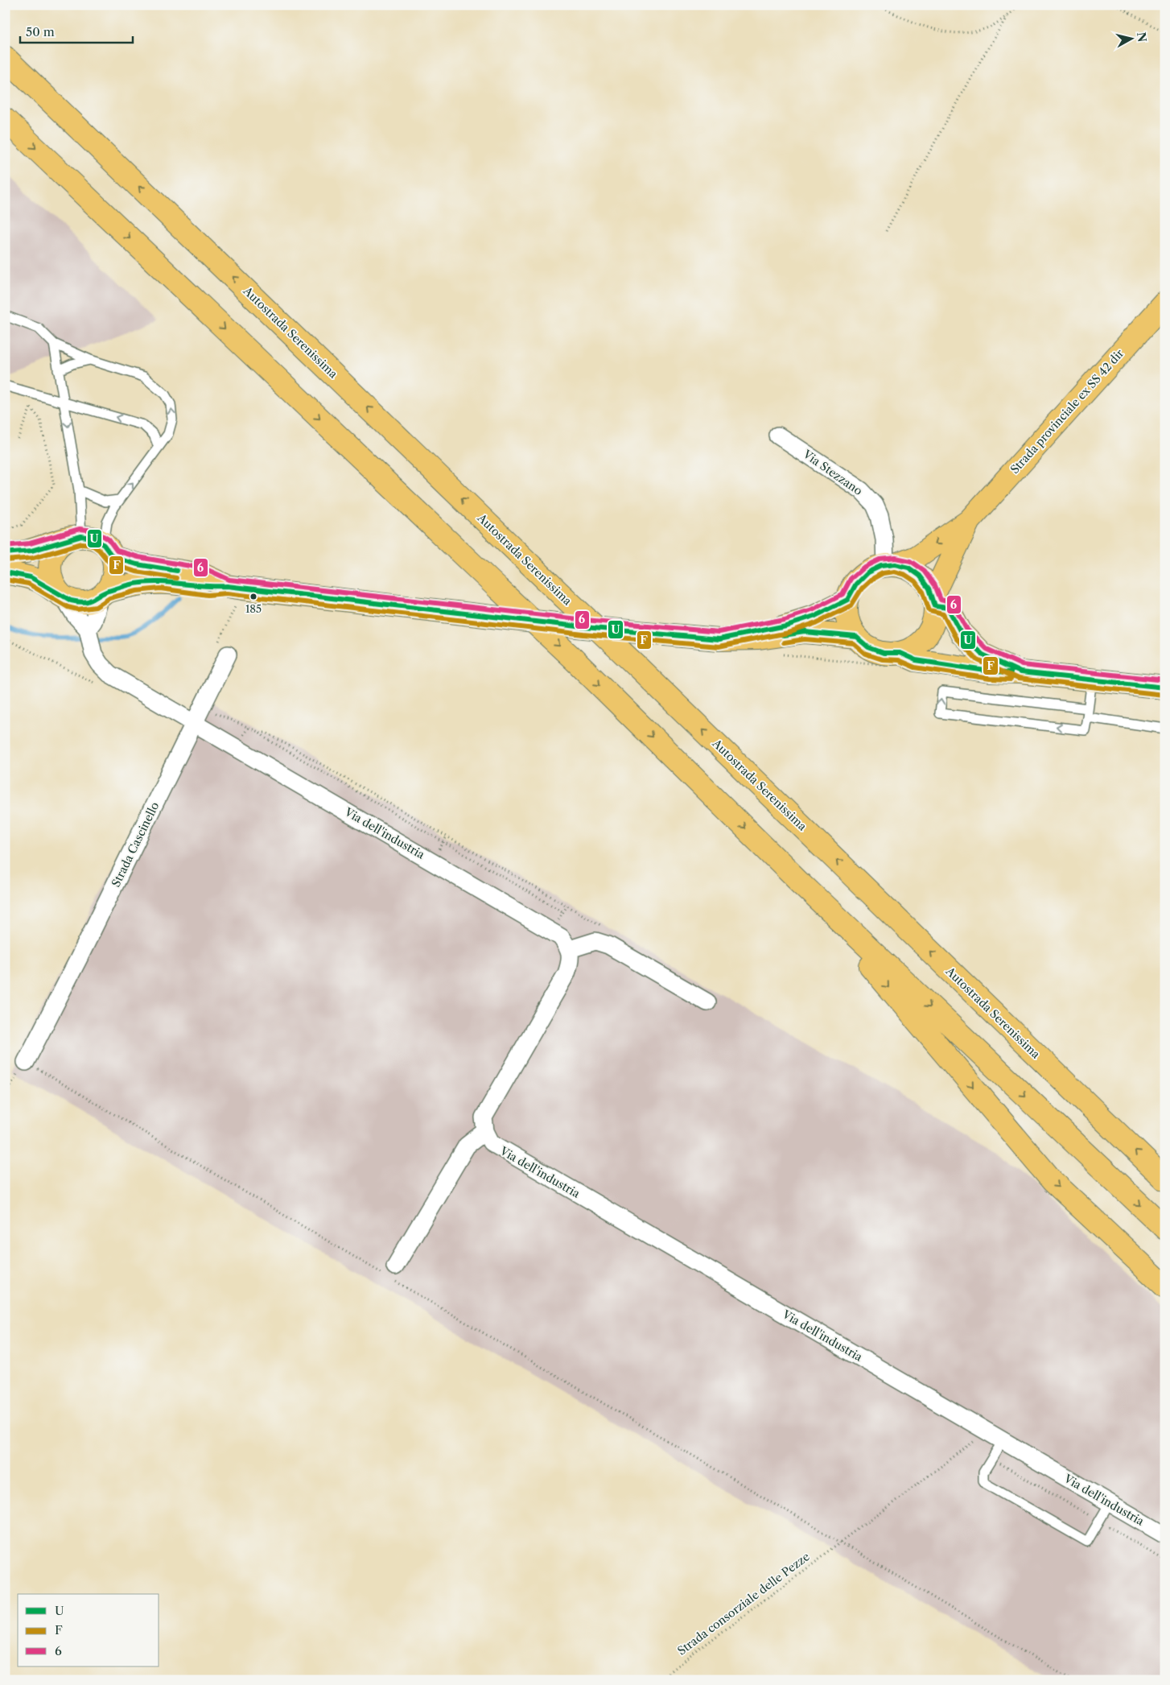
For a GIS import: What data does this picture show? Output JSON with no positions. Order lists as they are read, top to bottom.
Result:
{
  "streets": {
    "main road": ["Autostrada Serenissima", "Strada provinciale ex SS 42 dir"],
    "street": ["Via Stezzano", "Via dell'industria", "Strada Cascinello"],
    "path": ["Strada consorziale delle Pezze"]
  },
  "crossings": [
    ["Strada provinciale ex SS 42 dir", "Via Stezzano"],
    ["Via dell'industria", "Strada Cascinello"],
    ["Via dell'industria", "Strada consorziale delle Pezze"]
  ],
  "places": ["185"],
  "lines": ["transit line 6", "transit line U", "transit line F"],
  "legend": ["U", "F", "6"],
  "scale_bar": "50 m",
  "north": "right"
}
